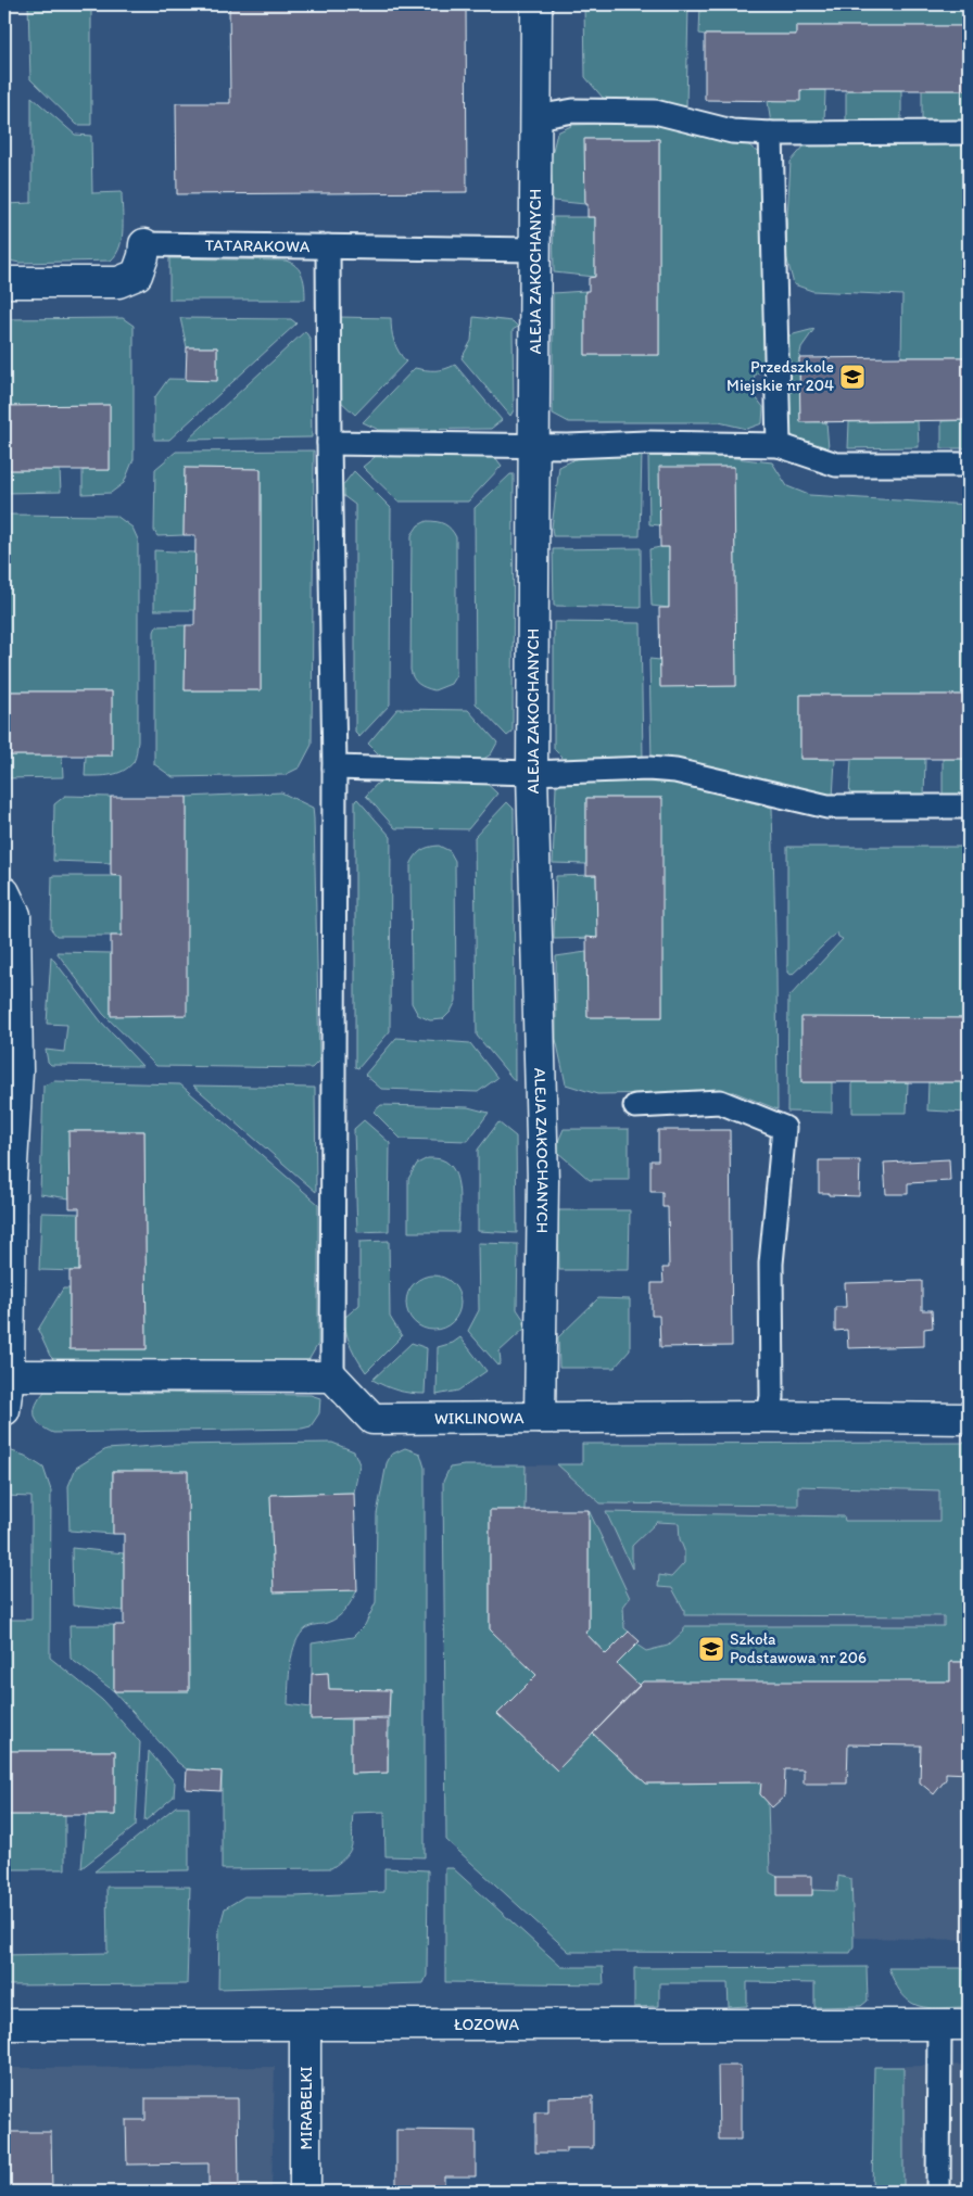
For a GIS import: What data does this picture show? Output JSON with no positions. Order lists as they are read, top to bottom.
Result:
{
  "streets": {
    "street": [
      "TATARAKOWA",
      "ALEJA ZAKOCHANYCH",
      "WIKLINOWA",
      "ŁOZOWA",
      "MIRABELKI"
    ]
  },
  "crossings": [
    ["TATARAKOWA", "ALEJA ZAKOCHANYCH"],
    ["ALEJA ZAKOCHANYCH", "WIKLINOWA"],
    ["ŁOZOWA", "MIRABELKI"]
  ],
  "places": {
    "school or university": ["Przedszkole Miejskie nr 204", "Szkoła Podstawowa nr 206"]
  }
}
